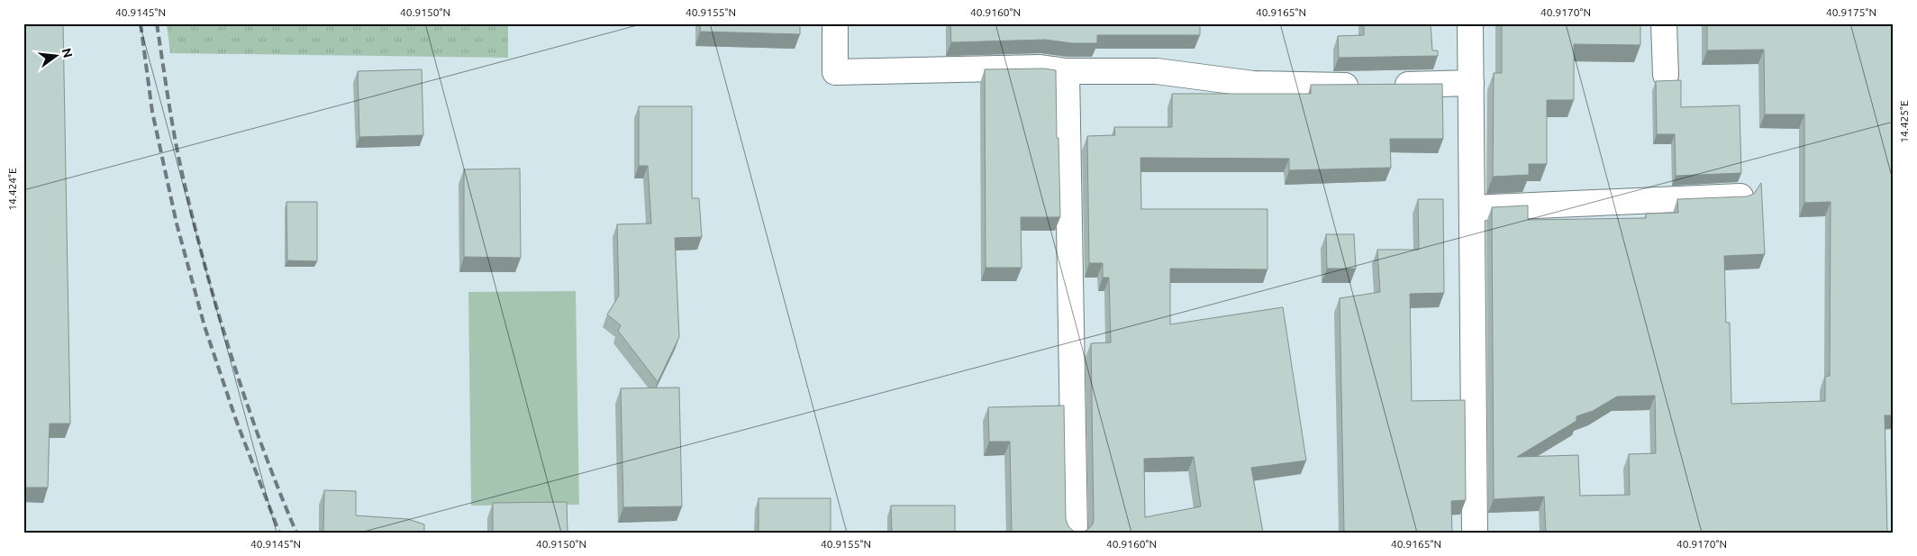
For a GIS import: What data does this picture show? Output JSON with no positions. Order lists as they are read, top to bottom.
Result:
{
  "north": "right",
  "coordinates": [
    "40.9145°N",
    "40.9150°N",
    "40.9155°N",
    "40.9160°N",
    "40.9165°N",
    "40.9170°N",
    "40.9175°N",
    "14.425°E",
    "14.424°E"
  ]
}
